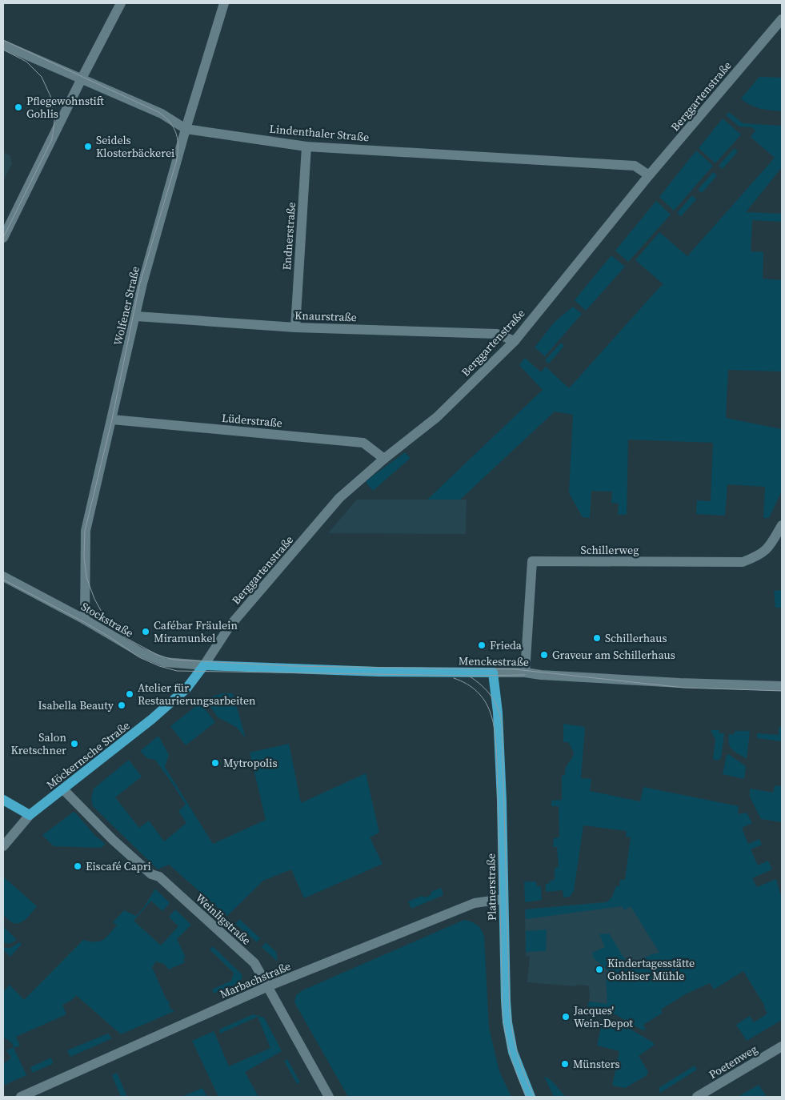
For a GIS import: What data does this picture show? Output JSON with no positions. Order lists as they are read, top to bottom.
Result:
{
  "streets": {
    "main road": ["Menckestraße", "Möckernsche Straße", "Platnerstraße"],
    "street": [
      "Berggartenstraße",
      "Lindenthaler Straße",
      "Endnerstraße",
      "Wolfener Straße",
      "Knaurstraße",
      "Lüderstraße",
      "Schillerweg",
      "Stockstraße",
      "Weinligstraße",
      "Marbachstraße",
      "Poetenweg"
    ]
  },
  "crossings": [
    ["Berggartenstraße", "Lindenthaler Straße"],
    ["Berggartenstraße", "Knaurstraße"],
    ["Berggartenstraße", "Lüderstraße"],
    ["Berggartenstraße", "Stockstraße"],
    ["Berggartenstraße", "Menckestraße"],
    ["Berggartenstraße", "Möckernsche Straße"],
    ["Lindenthaler Straße", "Endnerstraße"],
    ["Lindenthaler Straße", "Wolfener Straße"],
    ["Endnerstraße", "Knaurstraße"],
    ["Wolfener Straße", "Knaurstraße"],
    ["Wolfener Straße", "Lüderstraße"],
    ["Wolfener Straße", "Stockstraße"],
    ["Schillerweg", "Menckestraße"],
    ["Stockstraße", "Menckestraße"],
    ["Stockstraße", "Möckernsche Straße"],
    ["Menckestraße", "Möckernsche Straße"],
    ["Menckestraße", "Platnerstraße"],
    ["Möckernsche Straße", "Weinligstraße"],
    ["Platnerstraße", "Marbachstraße"],
    ["Weinligstraße", "Marbachstraße"]
  ],
  "places": [
    "Pflegewohnstift Gohlis",
    "Seidels Klosterbäckerei",
    "Cafébar Fräulein Miramunkel",
    "Schillerhaus",
    "Frieda",
    "Graveur am Schillerhaus",
    "Atelier für Restaurierungsarbeiten",
    "Isabella Beauty",
    "Salon Kretschner",
    "Mytropolis",
    "Eiscafé Capri",
    "Kindertagesstätte Gohliser Mühle",
    "Jacques' Wein-Depot",
    "Münsters"
  ]
}
